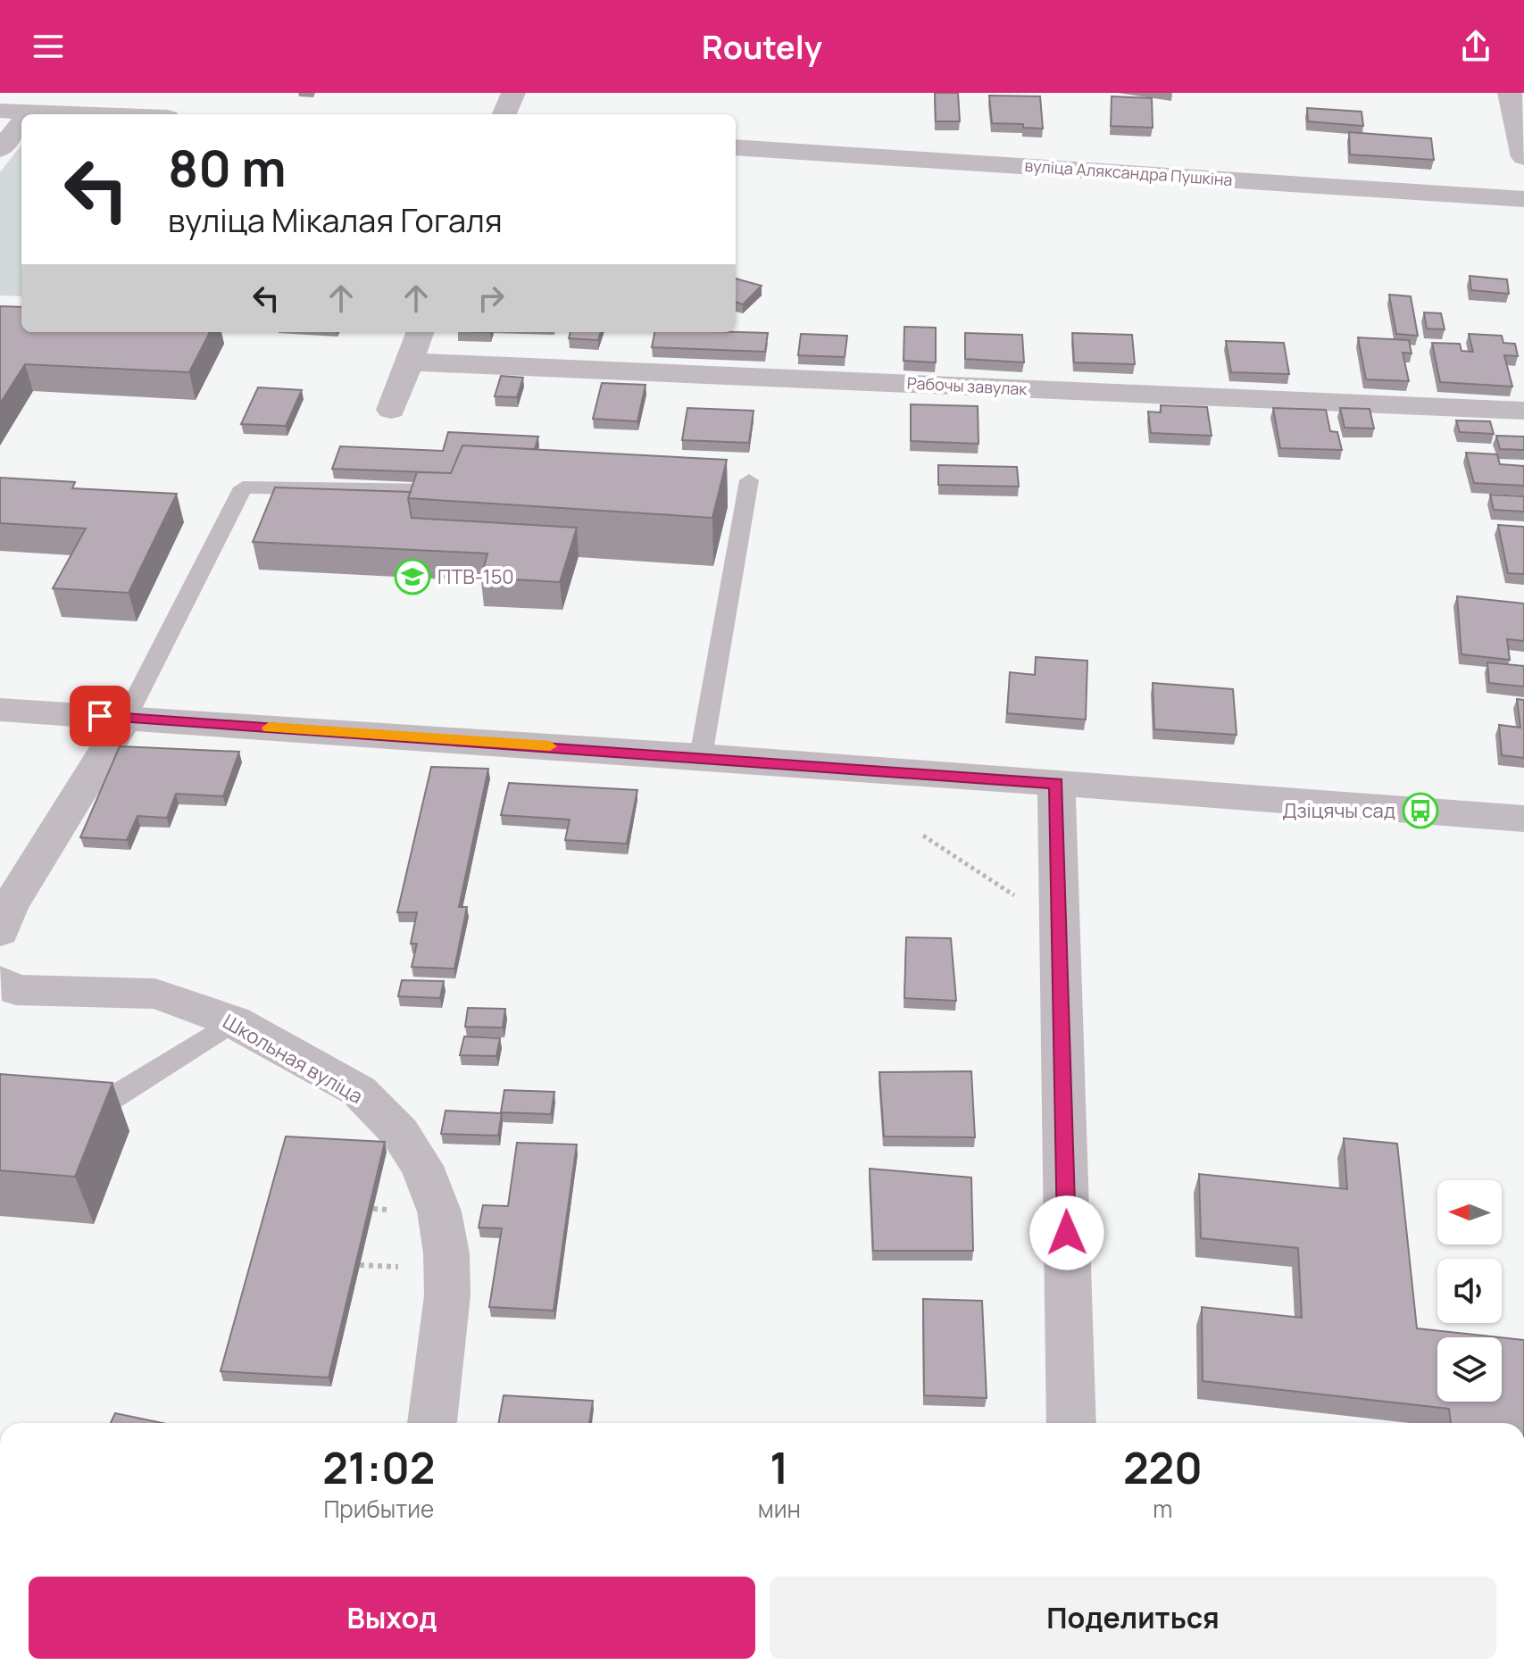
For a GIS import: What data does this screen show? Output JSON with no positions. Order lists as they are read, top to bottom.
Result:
{
  "streets": {
    "street": ["вуліца Аляксандра Пушкіна", "Рабочы завулак", "Школьная вуліца"]
  },
  "places": {
    "school or university": ["ПТВ-150"],
    "bus stop": ["Дзіцячы сад"]
  },
  "north": "left",
  "page": {
    "header": "Routely",
    "turn": ["80 m", "вуліца Мікалая Гогаля"],
    "eta": [
      "21:02",
      "Прибытие",
      "1",
      "мин",
      "220",
      "m"
    ],
    "buttons": ["Выход", "Поделиться"]
  }
}
